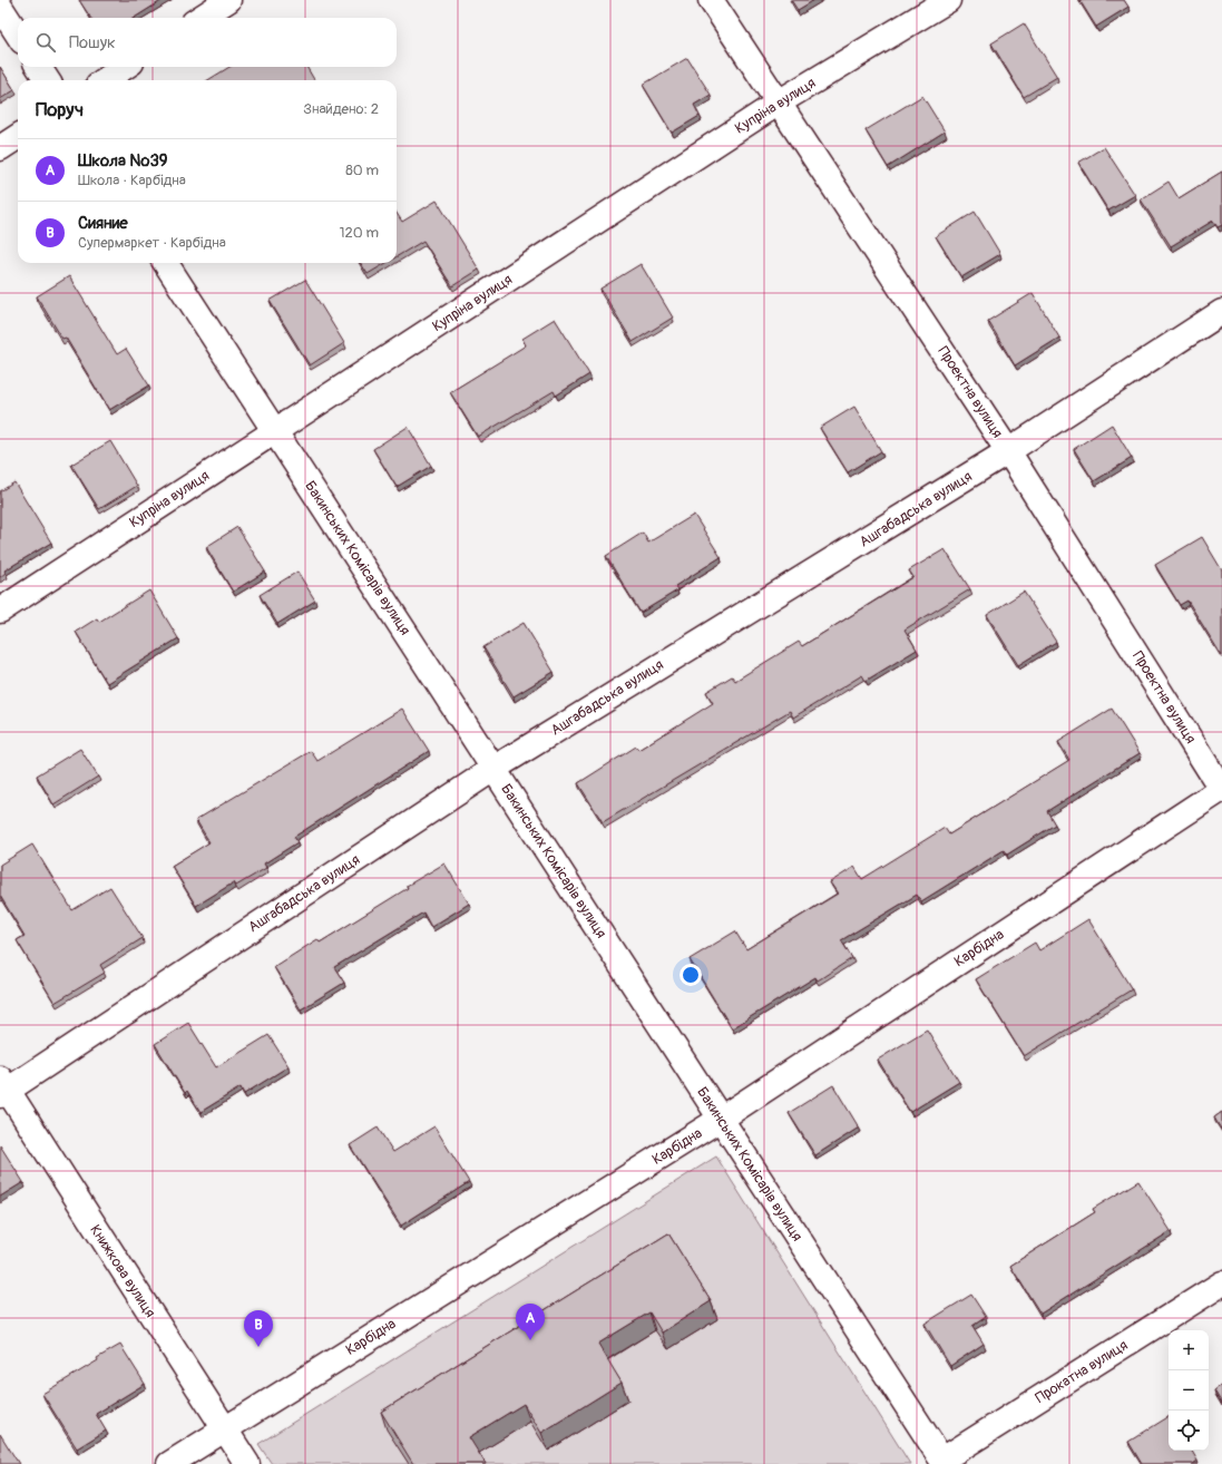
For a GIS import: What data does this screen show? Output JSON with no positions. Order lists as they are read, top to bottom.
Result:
{
  "streets": {
    "street": [
      "Купріна вулиця",
      "Проектна вулиця",
      "Ашгабадська вулиця",
      "Бакинських Комісарів вулиця",
      "Карбідна",
      "Книжкова вулиця",
      "Прокатна вулиця"
    ]
  },
  "crossings": [
    ["Купріна вулиця", "Проектна вулиця"],
    ["Купріна вулиця", "Бакинських Комісарів вулиця"],
    ["Проектна вулиця", "Ашгабадська вулиця"],
    ["Проектна вулиця", "Карбідна"],
    ["Ашгабадська вулиця", "Бакинських Комісарів вулиця"],
    ["Ашгабадська вулиця", "Книжкова вулиця"],
    ["Бакинських Комісарів вулиця", "Карбідна"],
    ["Бакинських Комісарів вулиця", "Прокатна вулиця"],
    ["Карбідна", "Книжкова вулиця"]
  ],
  "page": {
    "search": "Пошук",
    "heading": ["Поруч", "Знайдено: 2"],
    "list": [
      {
        "mark": "A",
        "name": "Школа №39",
        "note": "Школа · Карбідна",
        "value": "80 m"
      },
      {
        "mark": "B",
        "name": "Сияние",
        "note": "Супермаркет · Карбідна",
        "value": "120 m"
      }
    ],
    "pins": ["A", "B"],
    "map_buttons": ["+", "−"]
  }
}
